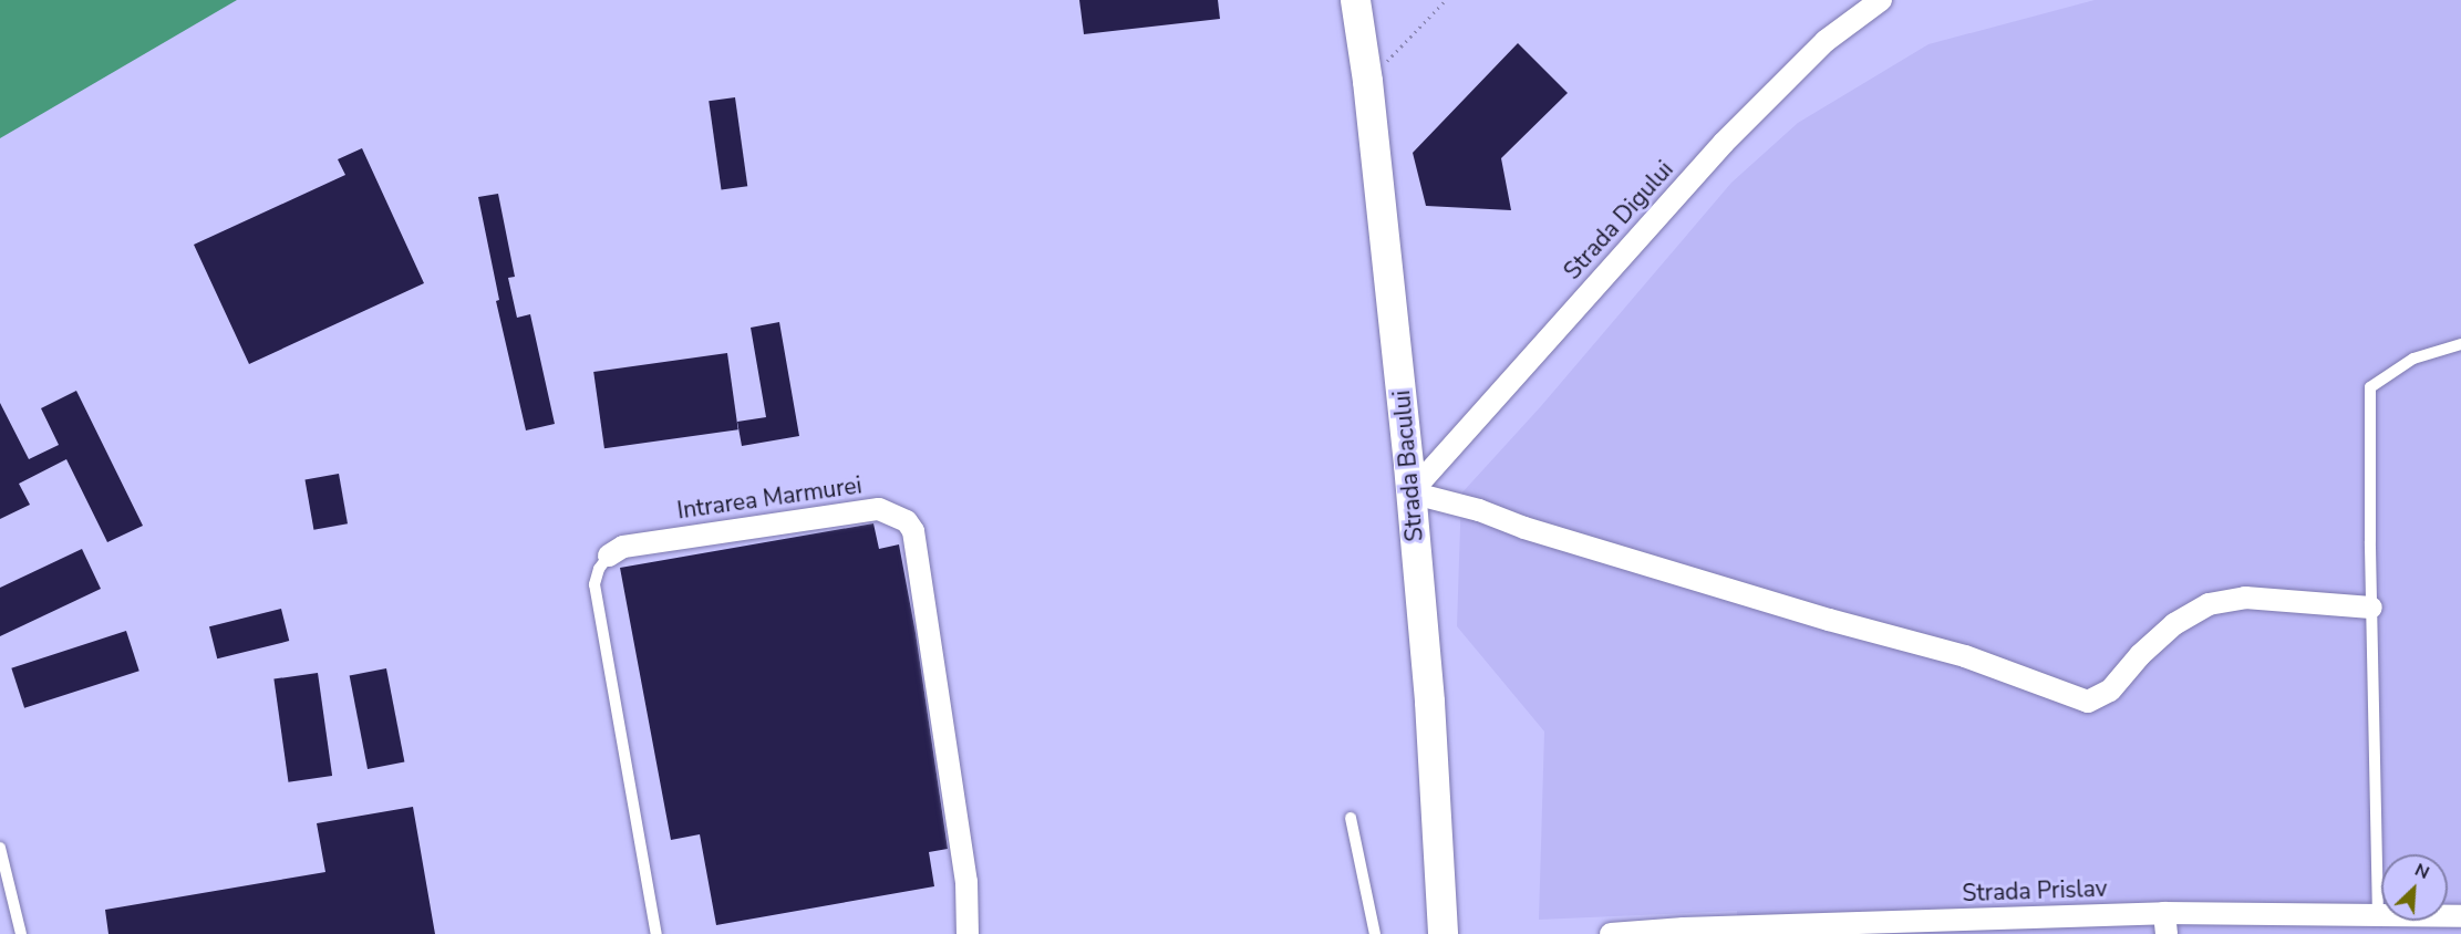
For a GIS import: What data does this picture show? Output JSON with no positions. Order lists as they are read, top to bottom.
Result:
{
  "streets": {
    "street": [
      "Strada Digului",
      "Strada Bacului",
      "Intrarea Marmurei",
      "Strada Prislav"
    ]
  },
  "crossings": [
    ["Strada Digului", "Strada Bacului"]
  ],
  "north": "top right"
}
